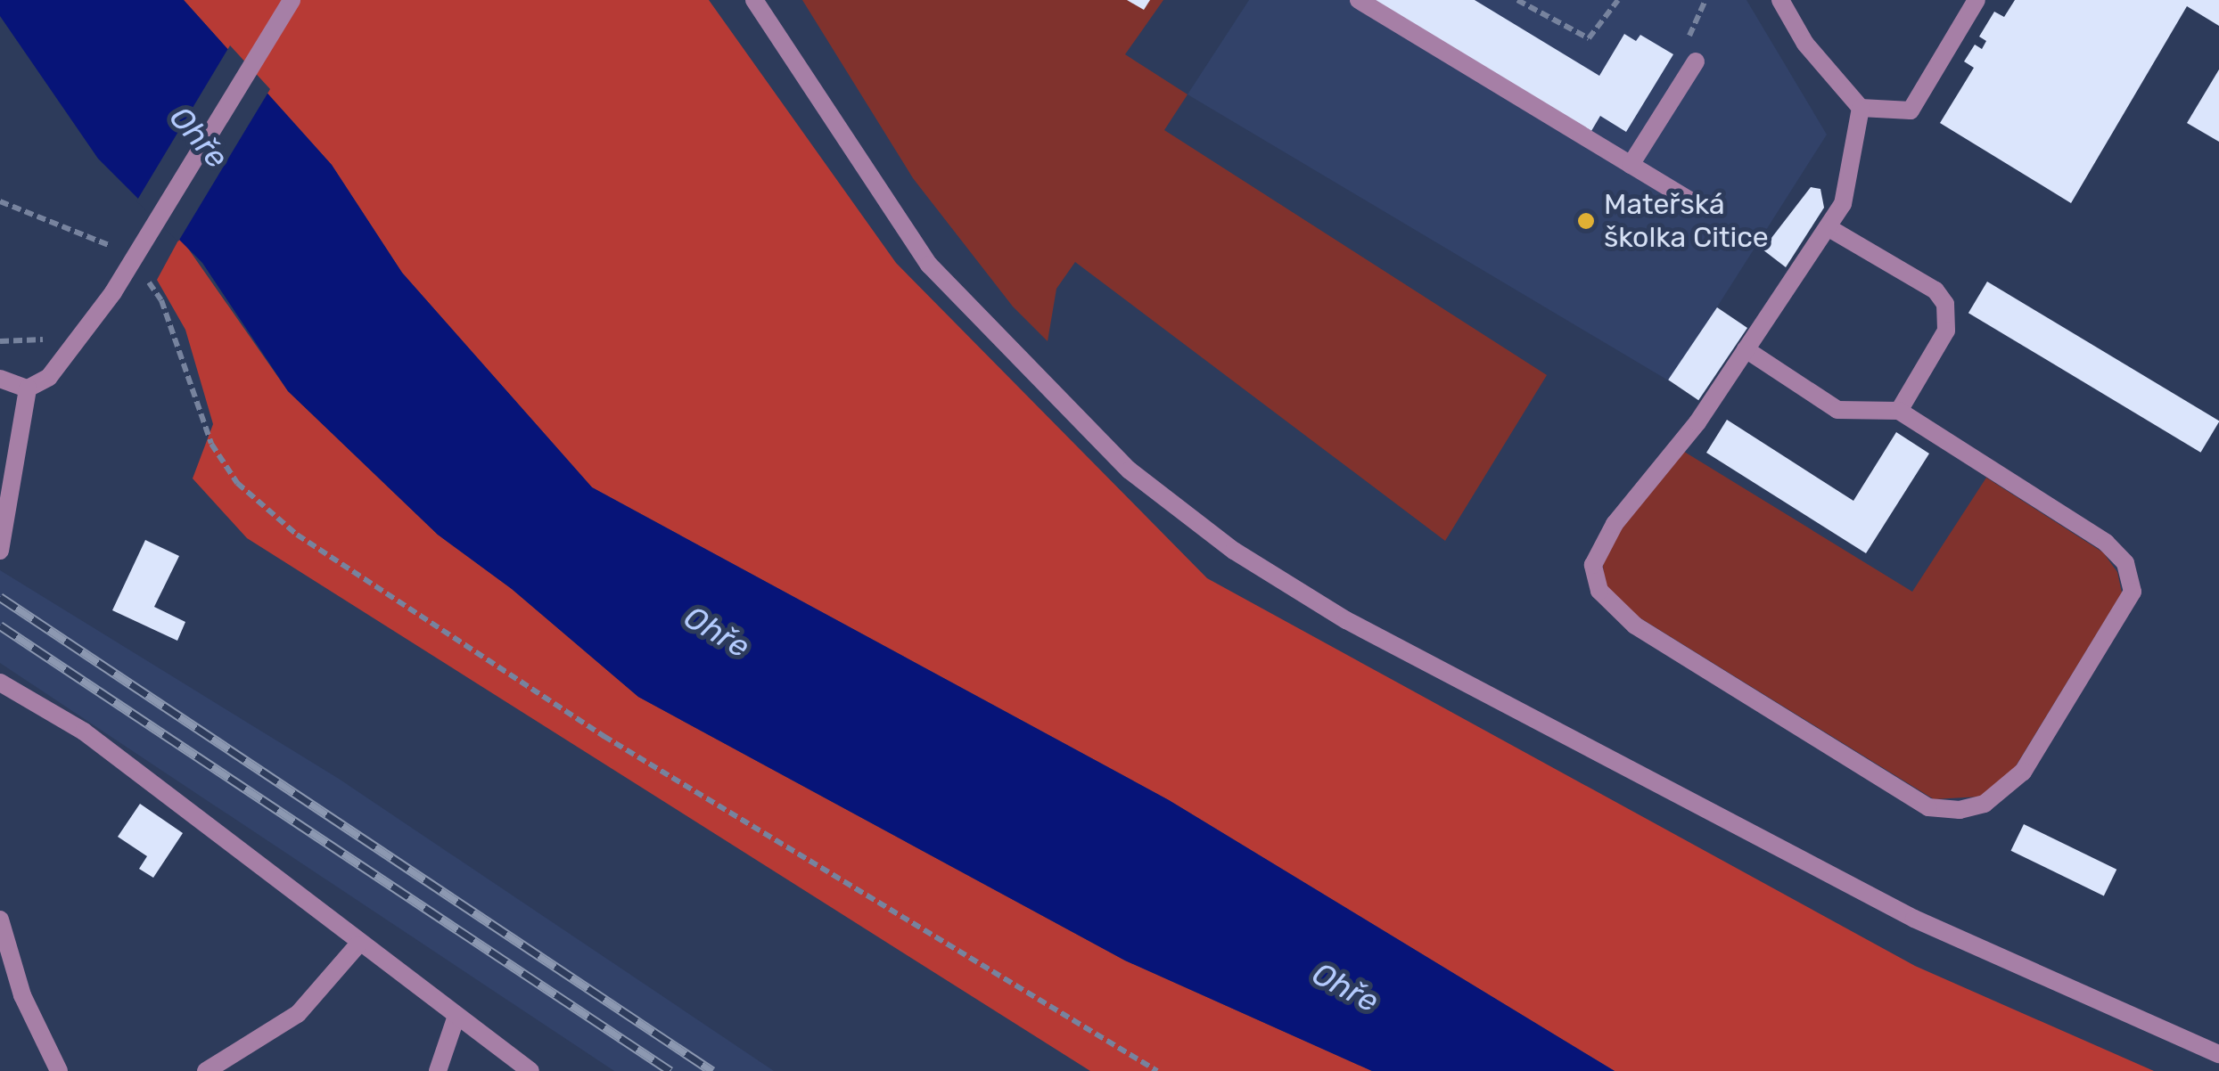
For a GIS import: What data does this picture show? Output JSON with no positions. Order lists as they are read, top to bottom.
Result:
{
  "water": ["Ohře"],
  "places": ["Mateřská školka Citice"]
}
